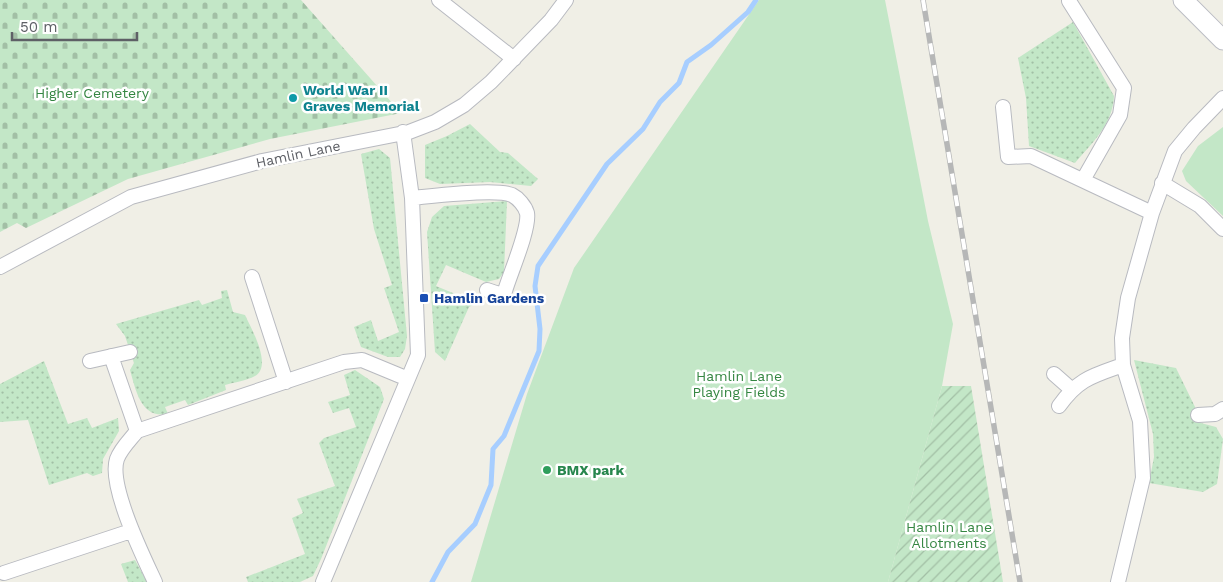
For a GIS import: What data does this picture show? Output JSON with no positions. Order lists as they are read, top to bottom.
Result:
{
  "streets": {
    "street": ["Hamlin Lane"]
  },
  "parks": ["Higher Cemetery", "Hamlin Lane Playing Fields", "Hamlin Lane Allotments"],
  "places": {
    "other": ["World War II Graves Memorial", "BMX park"],
    "transit": ["Hamlin Gardens"]
  },
  "scale_bar": "50 m"
}
